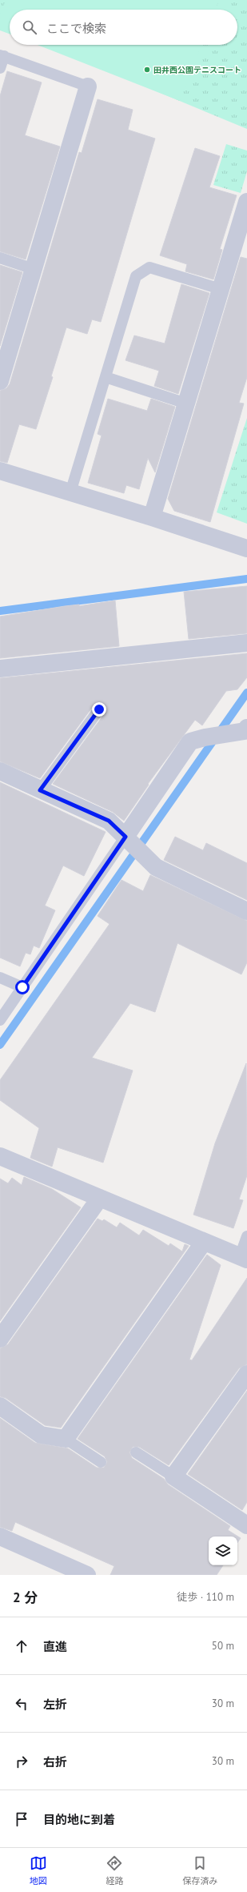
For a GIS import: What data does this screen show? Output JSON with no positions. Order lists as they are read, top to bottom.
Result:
{
  "places": ["田井西公園テニスコート"],
  "page": {
    "search": "ここで検索",
    "heading": ["2 分", "徒歩 · 110 m"],
    "list": [
      ["直進", "50 m"],
      ["左折", "30 m"],
      ["右折", "30 m"],
      "目的地に到着"
    ],
    "nav": ["地図", "経路", "保存済み"]
  }
}
